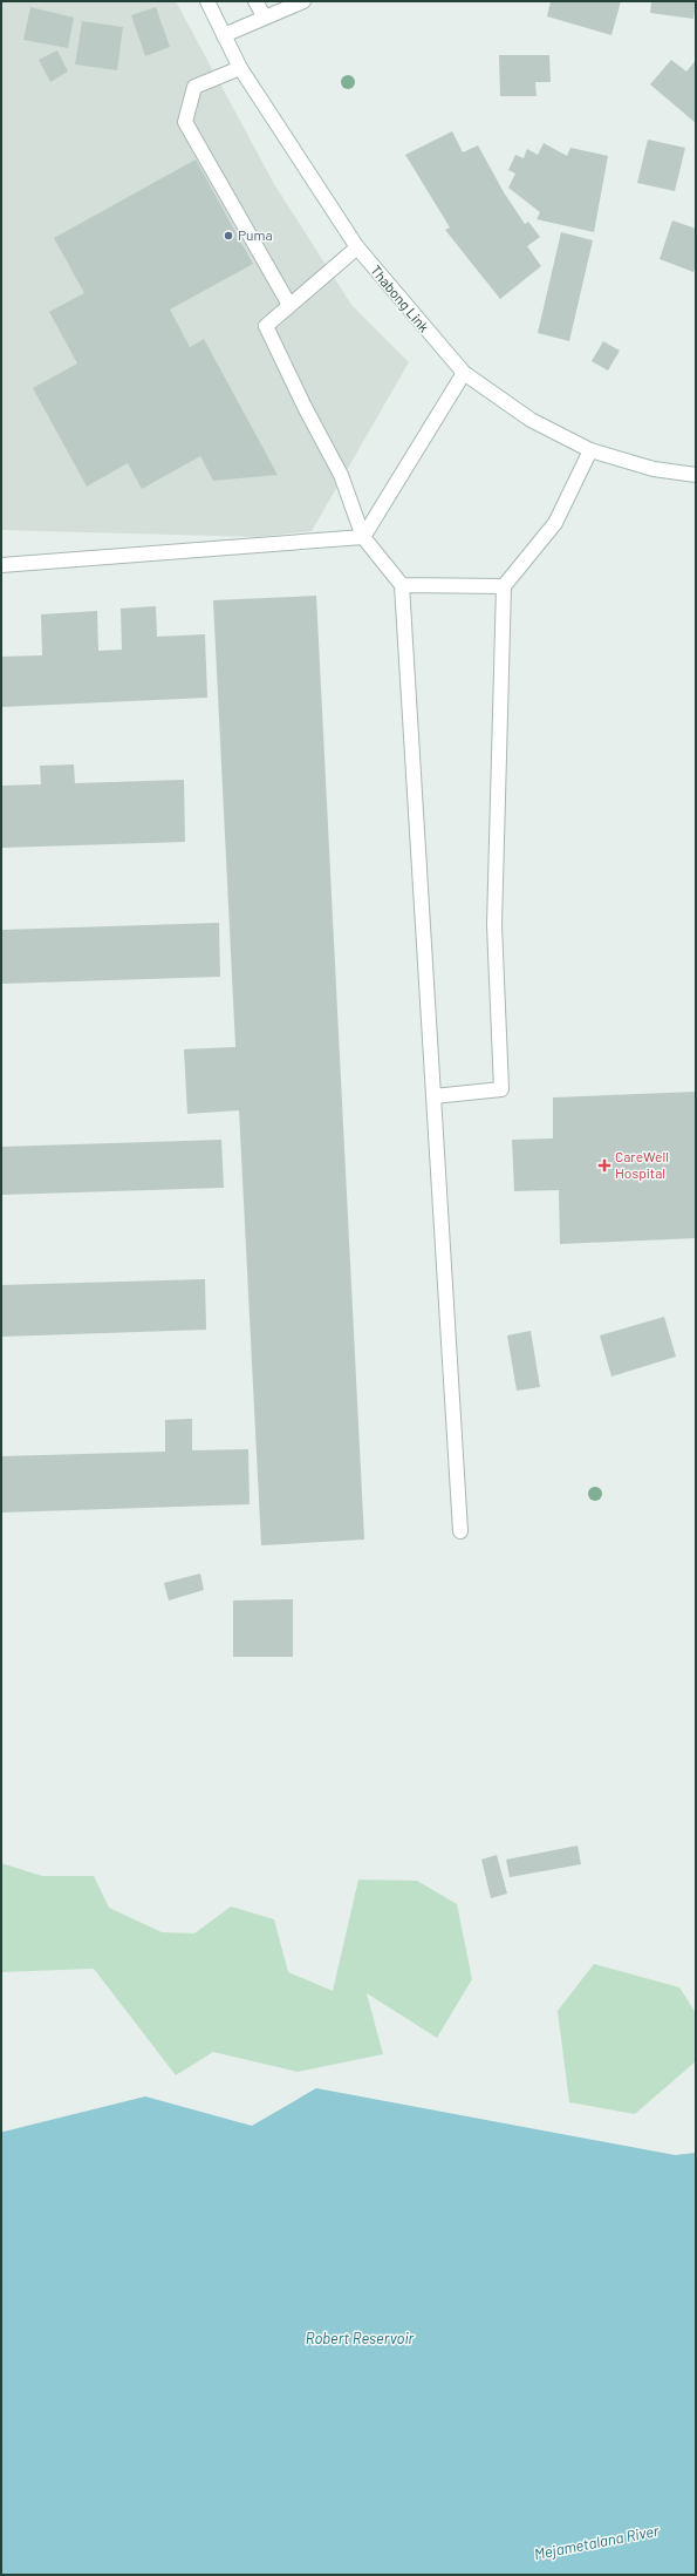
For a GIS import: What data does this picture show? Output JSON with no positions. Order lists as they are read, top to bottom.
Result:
{
  "streets": {
    "main road": ["Thabong Link"]
  },
  "water": ["Robert Reservoir", "Mejametalana River"],
  "places": {
    "other": ["Puma"],
    "health": ["CareWell Hospital"]
  }
}
